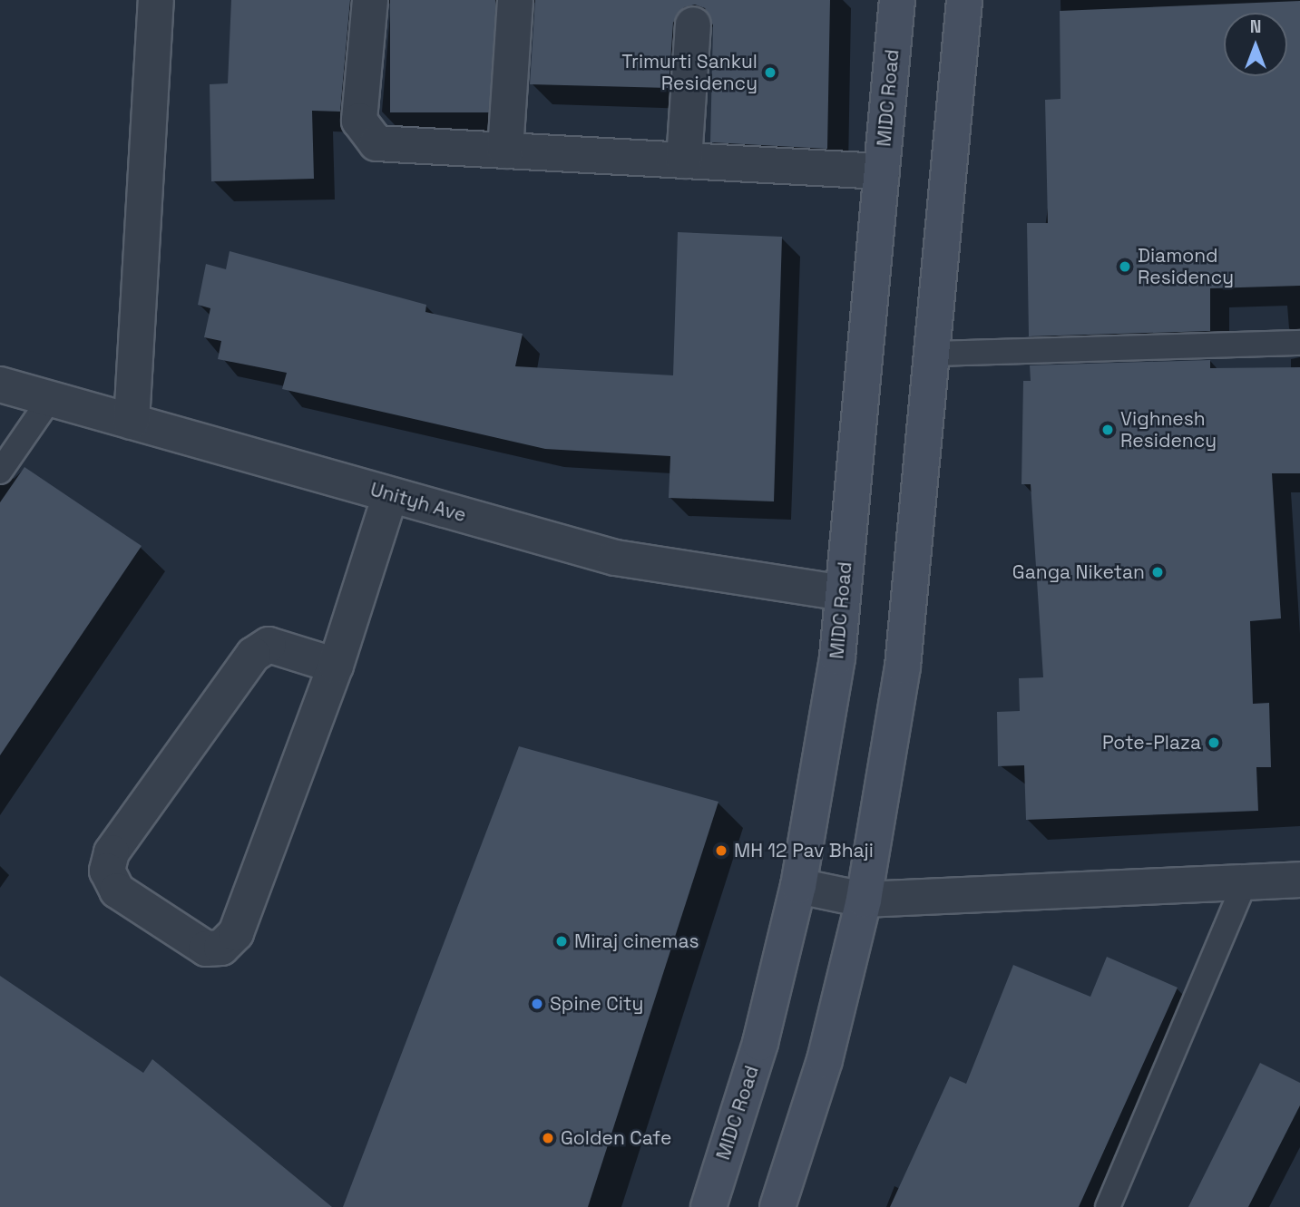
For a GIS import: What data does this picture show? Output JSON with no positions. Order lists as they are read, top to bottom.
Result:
{
  "streets": {
    "main road": ["MIDC Road"],
    "street": ["Unityh Ave"]
  },
  "crossings": [
    ["MIDC Road", "Unityh Ave"]
  ],
  "places": [
    "Trimurti Sankul Residency",
    "Diamond Residency",
    "Vighnesh Residency",
    "Ganga Niketan",
    "Pote-Plaza",
    "MH 12 Pav Bhaji",
    "Miraj cinemas",
    "Spine City",
    "Golden Cafe"
  ],
  "north": "top"
}
